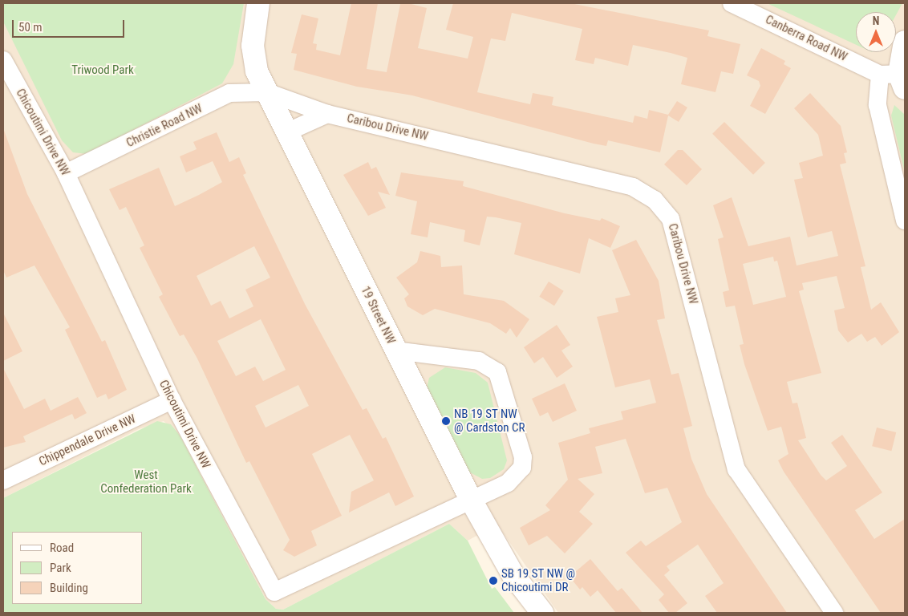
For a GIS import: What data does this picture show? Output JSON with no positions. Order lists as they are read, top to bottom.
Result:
{
  "streets": {
    "street": [
      "Canberra Road NW",
      "Christie Road NW",
      "Caribou Drive NW",
      "Chicoutimi Drive NW",
      "19 Street NW",
      "Chippendale Drive NW"
    ]
  },
  "crossings": [
    ["Christie Road NW", "Caribou Drive NW"],
    ["Christie Road NW", "Chicoutimi Drive NW"],
    ["Christie Road NW", "19 Street NW"],
    ["Caribou Drive NW", "19 Street NW"],
    ["Chicoutimi Drive NW", "19 Street NW"],
    ["Chicoutimi Drive NW", "Chippendale Drive NW"]
  ],
  "parks": ["Triwood Park", "West Confederation Park"],
  "places": ["NB 19 ST NW @ Cardston CR", "SB 19 ST NW @ Chicoutimi DR"],
  "legend": ["Road", "Park", "Building"],
  "scale_bar": "50 m",
  "north": "top"
}
